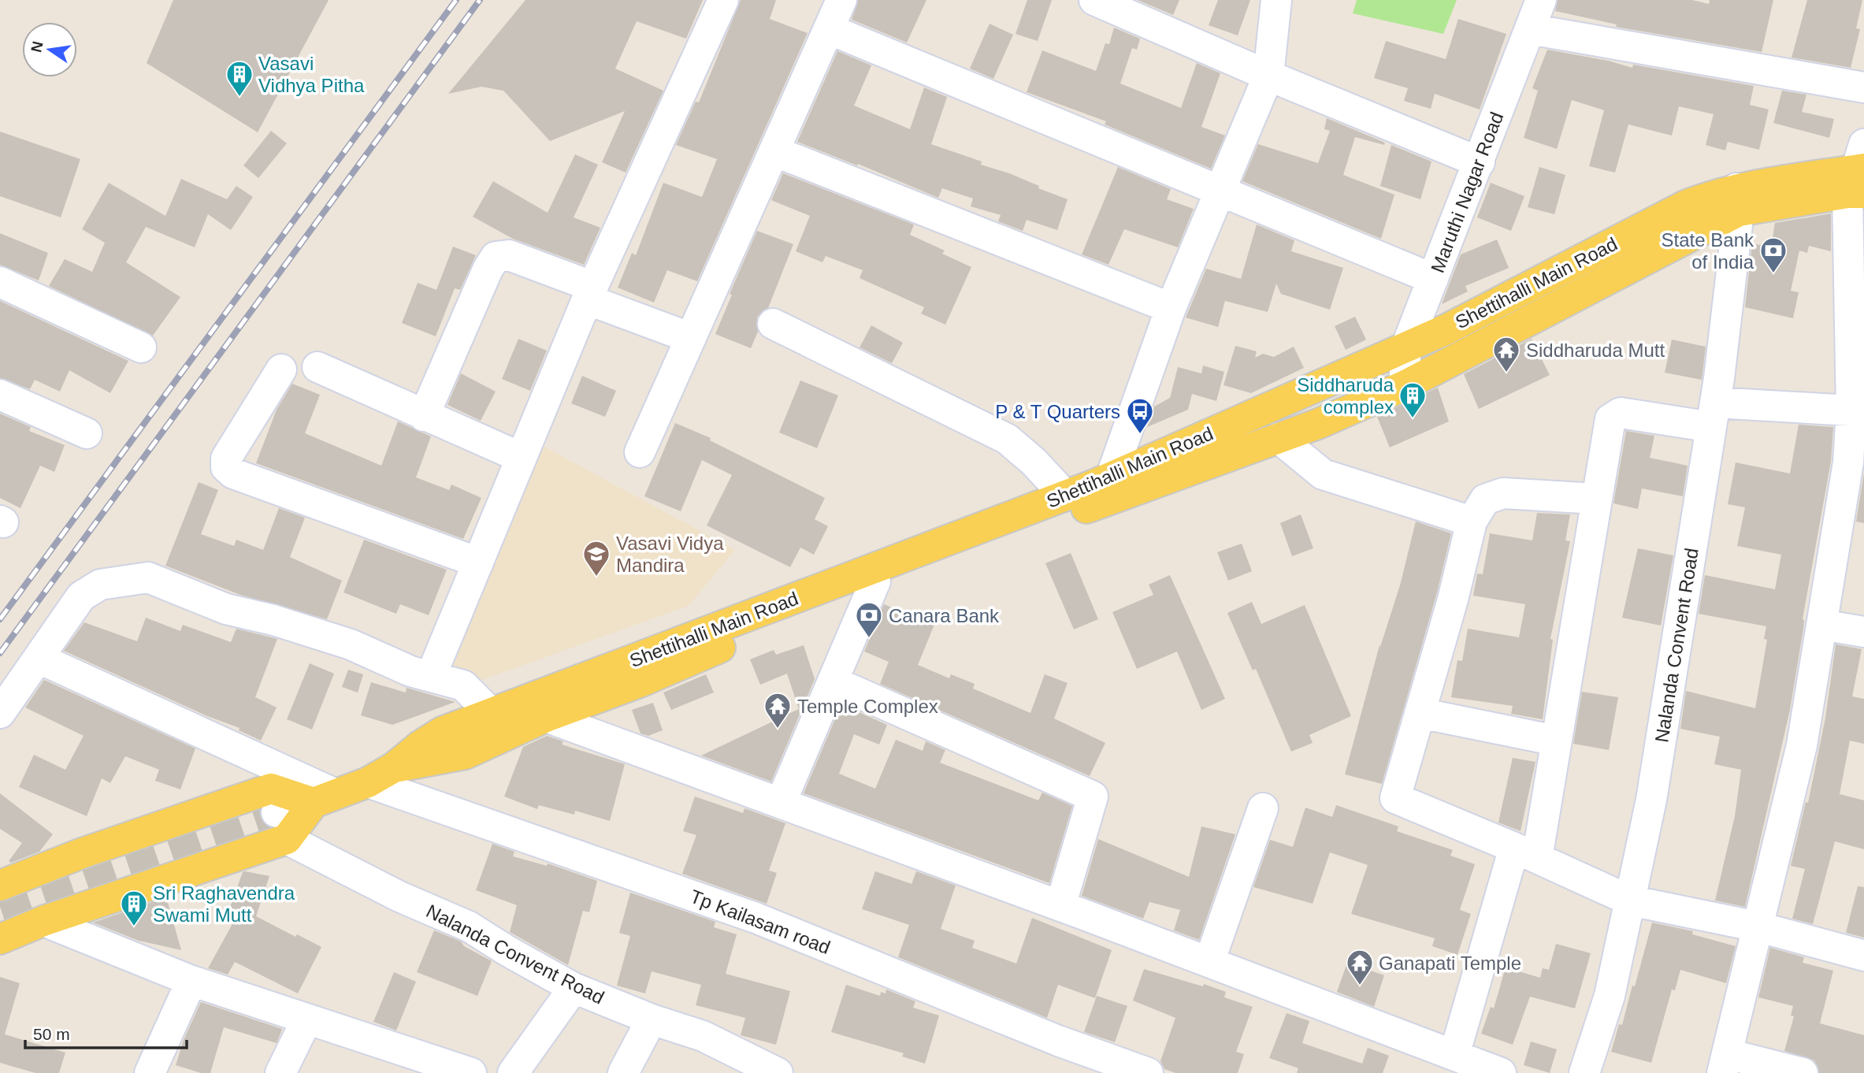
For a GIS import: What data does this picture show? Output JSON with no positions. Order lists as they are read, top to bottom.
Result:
{
  "streets": {
    "main road": ["Shettihalli Main Road"],
    "street": ["Maruthi Nagar Road", "Nalanda Convent Road", "Tp Kailasam road"]
  },
  "crossings": [
    ["Maruthi Nagar Road", "Shettihalli Main Road"],
    ["Shettihalli Main Road", "Nalanda Convent Road"],
    ["Shettihalli Main Road", "Tp Kailasam road"]
  ],
  "places": {
    "building": ["Vasavi Vidhya Pitha", "Siddharuda complex", "Sri Raghavendra Swami Mutt"],
    "bank": ["State Bank of India", "Canara Bank"],
    "temple": ["Siddharuda Mutt", "Temple Complex", "Ganapati Temple"],
    "bus stop": ["P & T Quarters"],
    "school or university": ["Vasavi Vidya Mandira"]
  },
  "scale_bar": "50 m",
  "north": "left"
}
